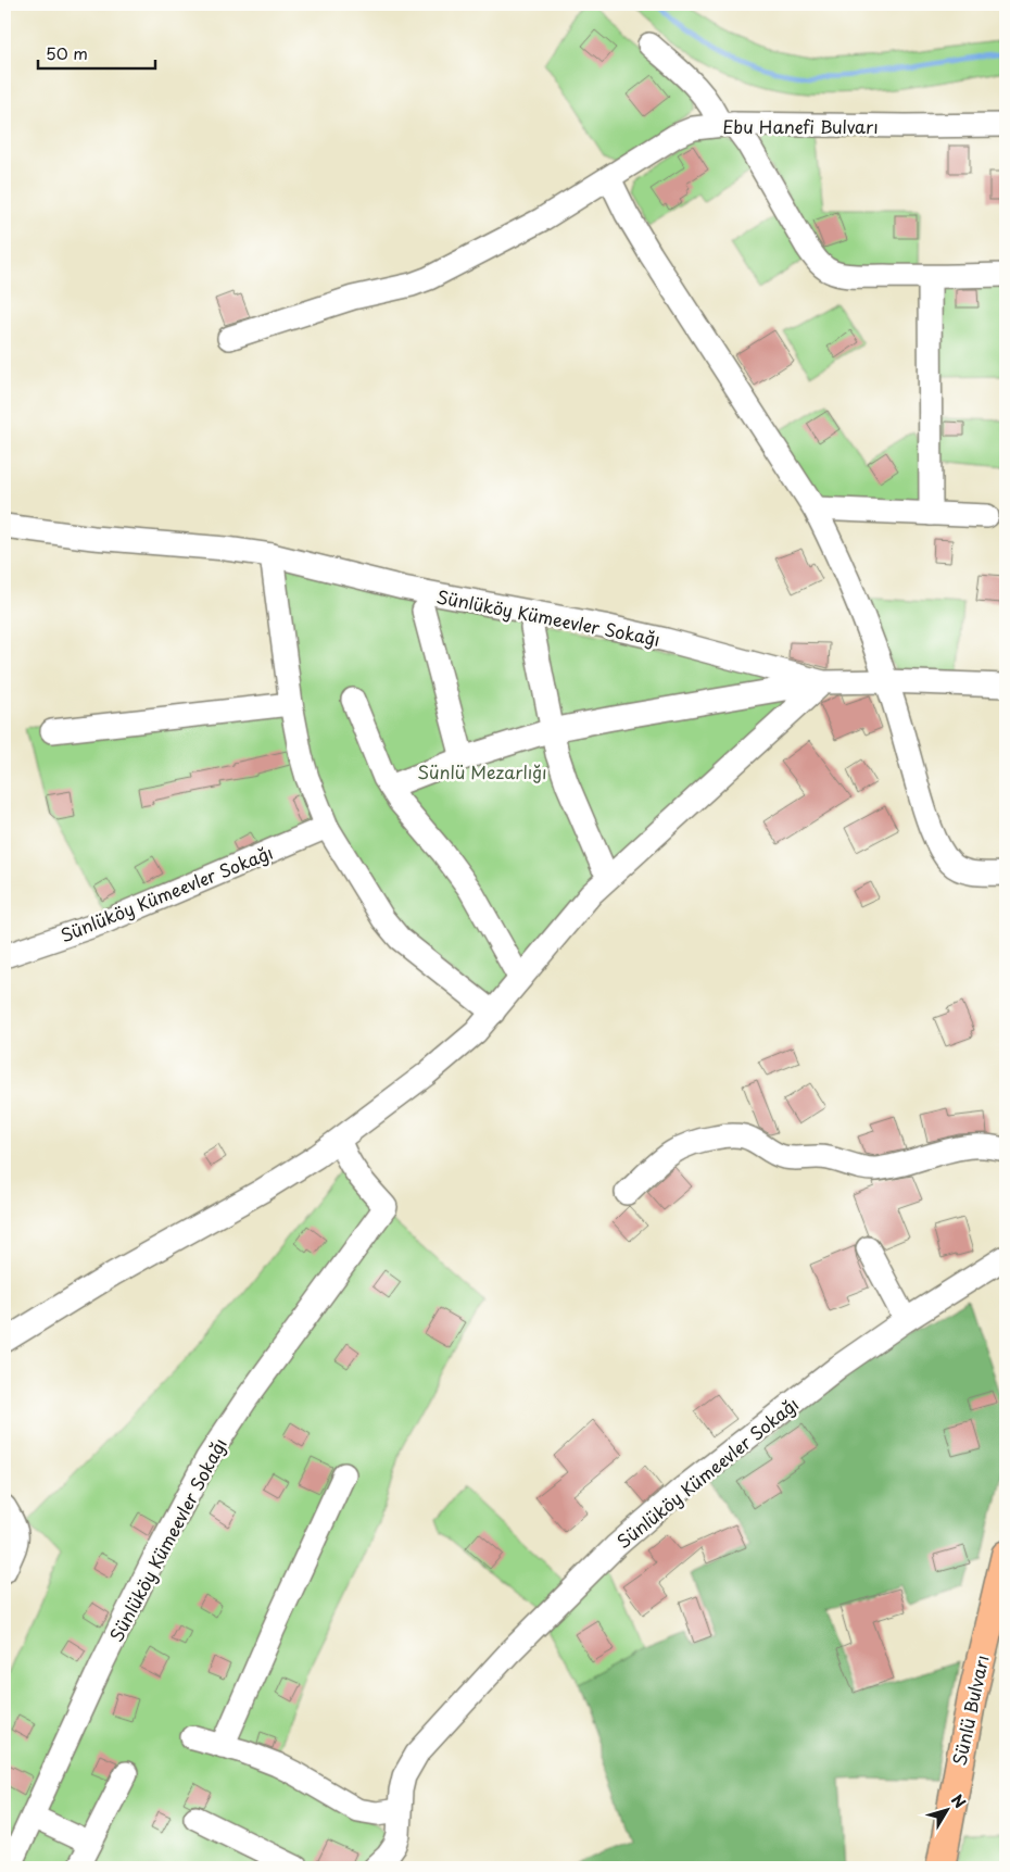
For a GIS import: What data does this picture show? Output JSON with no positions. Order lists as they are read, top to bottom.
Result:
{
  "streets": {
    "main road": ["Sünlü Bulvarı"],
    "street": ["Ebu Hanefi Bulvarı", "Sünlüköy Kümeevler Sokağı"]
  },
  "parks": ["Sünlü Mezarlığı"],
  "scale_bar": "50 m",
  "north": "top right"
}
